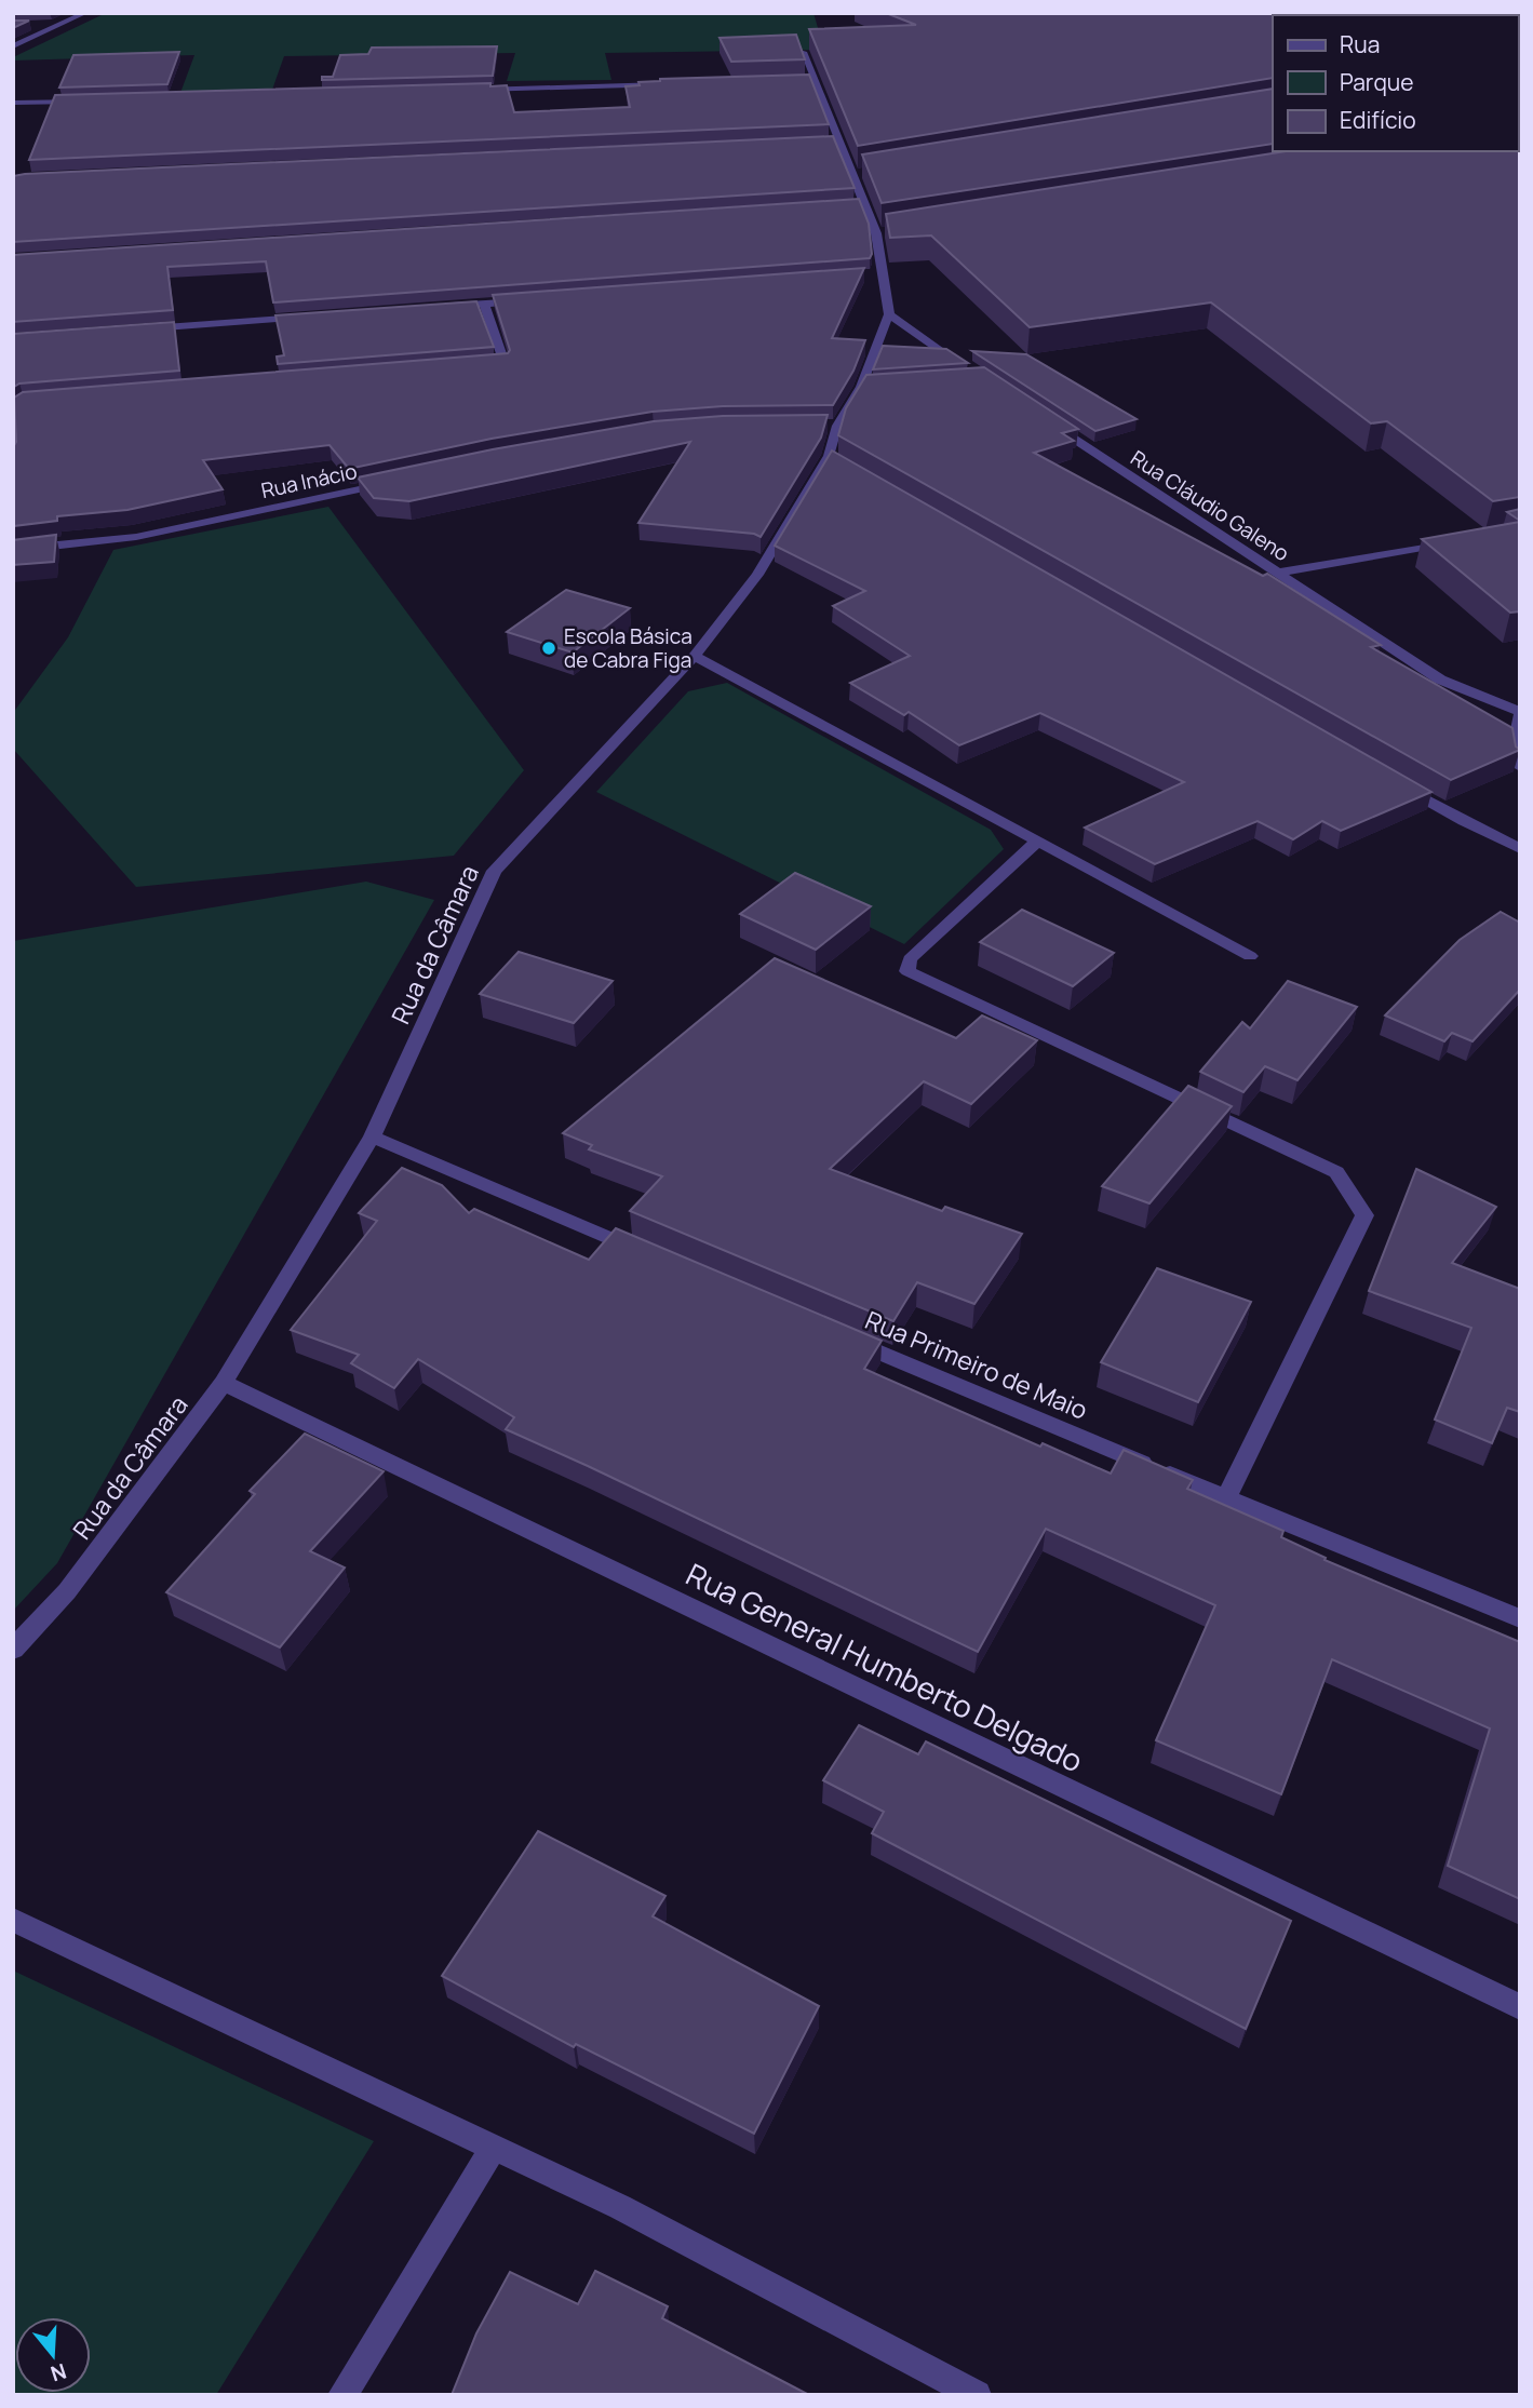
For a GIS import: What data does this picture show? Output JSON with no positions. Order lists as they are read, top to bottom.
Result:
{
  "streets": {
    "street": [
      "Rua Inácio",
      "Rua Cláudio Galeno",
      "Rua da Câmara",
      "Rua Primeiro de Maio",
      "Rua General Humberto Delgado"
    ]
  },
  "crossings": [
    ["Rua da Câmara", "Rua General Humberto Delgado"]
  ],
  "places": ["Escola Básica de Cabra Figa"],
  "legend": ["Rua", "Parque", "Edifício"],
  "north": "bottom"
}
